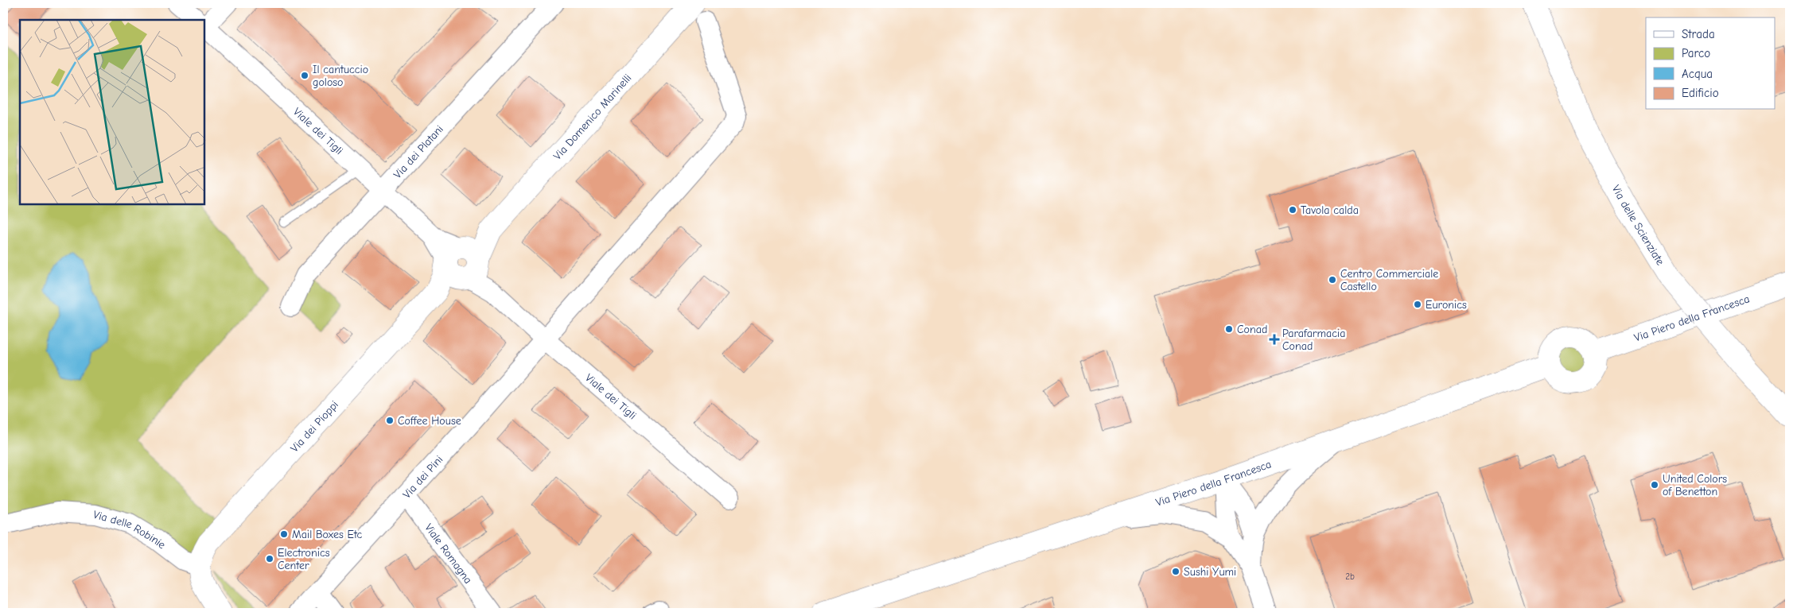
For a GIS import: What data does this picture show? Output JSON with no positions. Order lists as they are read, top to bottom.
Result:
{
  "streets": {
    "main road": [
      "Via Domenico Marinelli",
      "Via delle Scienziate",
      "Via Piero della Francesca",
      "Via dei Pioppi"
    ],
    "street": [
      "Viale dei Tigli",
      "Via dei Platani",
      "Via dei Pini",
      "Via delle Robinie",
      "Viale Romagna"
    ]
  },
  "crossings": [
    ["Via Domenico Marinelli", "Viale dei Tigli"],
    ["Via Domenico Marinelli", "Via dei Pioppi"],
    ["Viale dei Tigli", "Via dei Platani"],
    ["Viale dei Tigli", "Via dei Pioppi"],
    ["Viale dei Tigli", "Via dei Pini"],
    ["Via dei Pioppi", "Via delle Robinie"],
    ["Via dei Pini", "Viale Romagna"]
  ],
  "places": {
    "other": [
      "Il cantuccio goloso",
      "Tavola calda",
      "Centro Commerciale Castello",
      "Euronics",
      "Conad",
      "Coffee House",
      "United Colors of Benetton",
      "Mail Boxes Etc",
      "Electronics Center",
      "Sushi Yumi"
    ],
    "health": ["Parafarmacia Conad"]
  },
  "house_numbers": ["2b"],
  "legend": [
    "Strada",
    "Parco",
    "Acqua",
    "Edificio"
  ]
}
